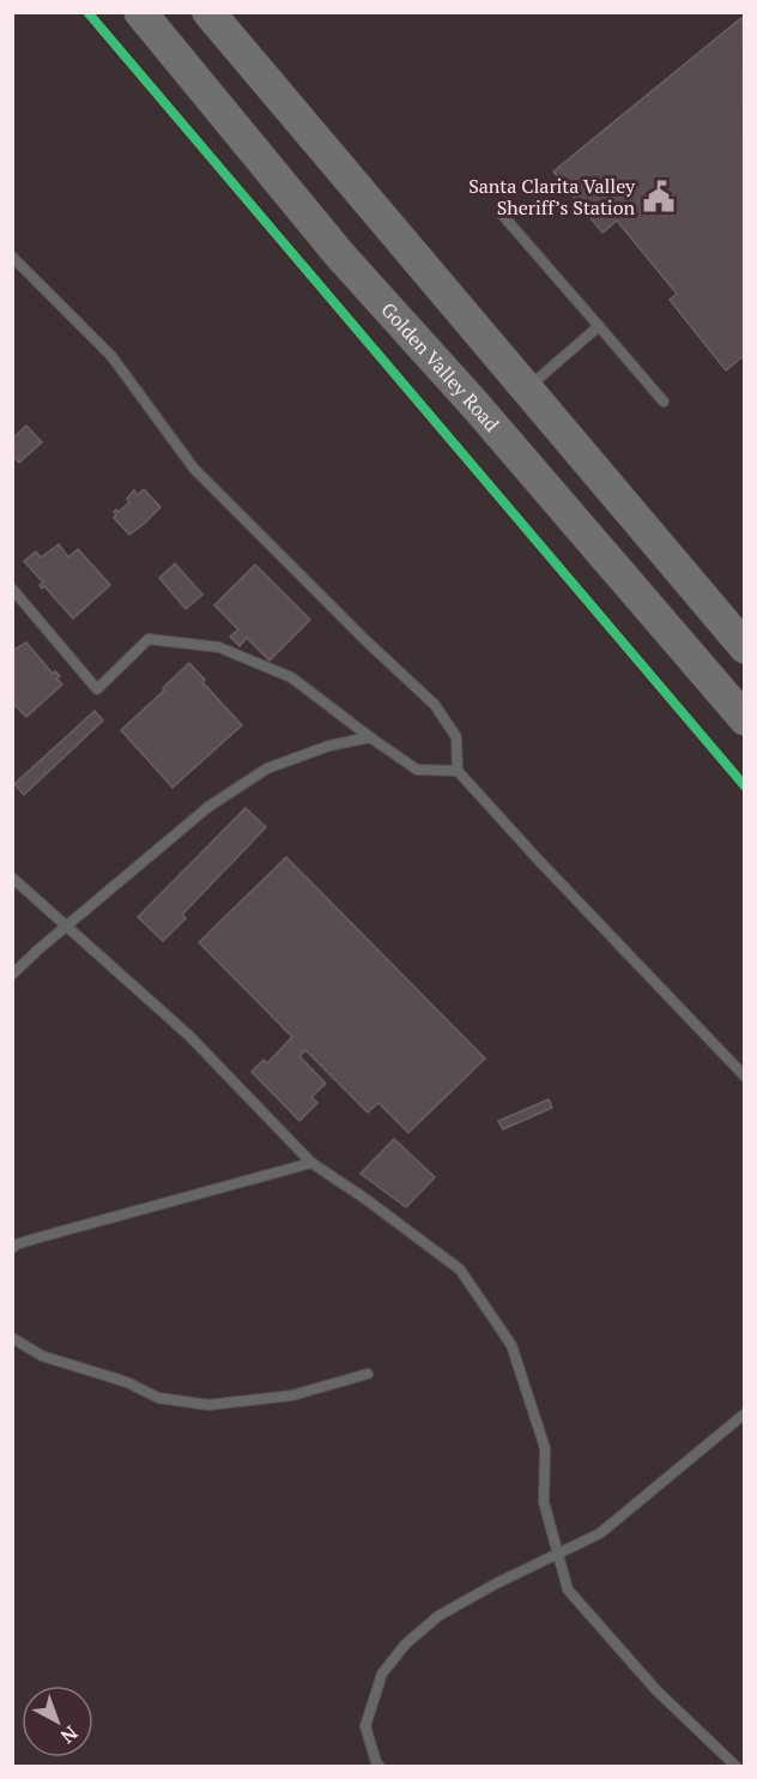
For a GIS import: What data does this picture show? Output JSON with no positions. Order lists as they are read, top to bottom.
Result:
{
  "streets": {
    "main road": ["Golden Valley Road"]
  },
  "places": {
    "public building": ["Santa Clarita Valley Sheriff’s Station"]
  },
  "north": "bottom right"
}
